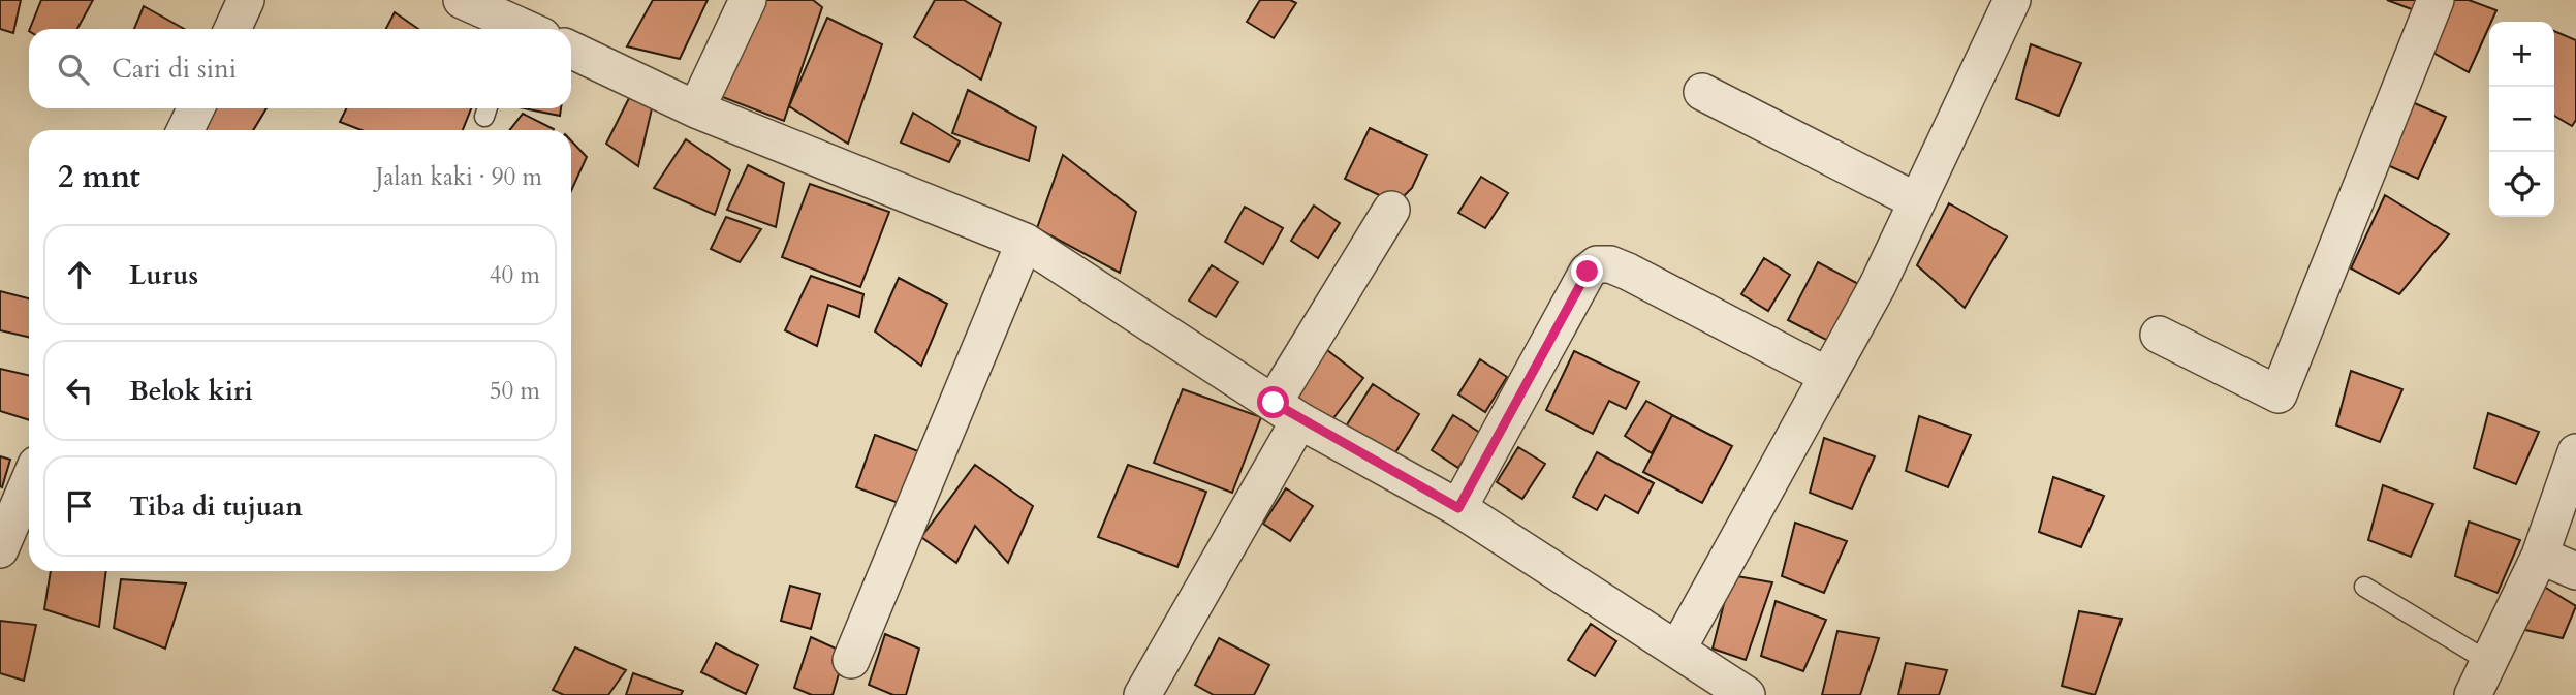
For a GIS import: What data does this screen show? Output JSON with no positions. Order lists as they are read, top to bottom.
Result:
{
  "page": {
    "map_buttons": ["+", "−"],
    "search": "Cari di sini",
    "heading": ["2 mnt", "Jalan kaki · 90 m"],
    "list": [
      ["Lurus", "40 m"],
      ["Belok kiri", "50 m"],
      "Tiba di tujuan"
    ]
  }
}
